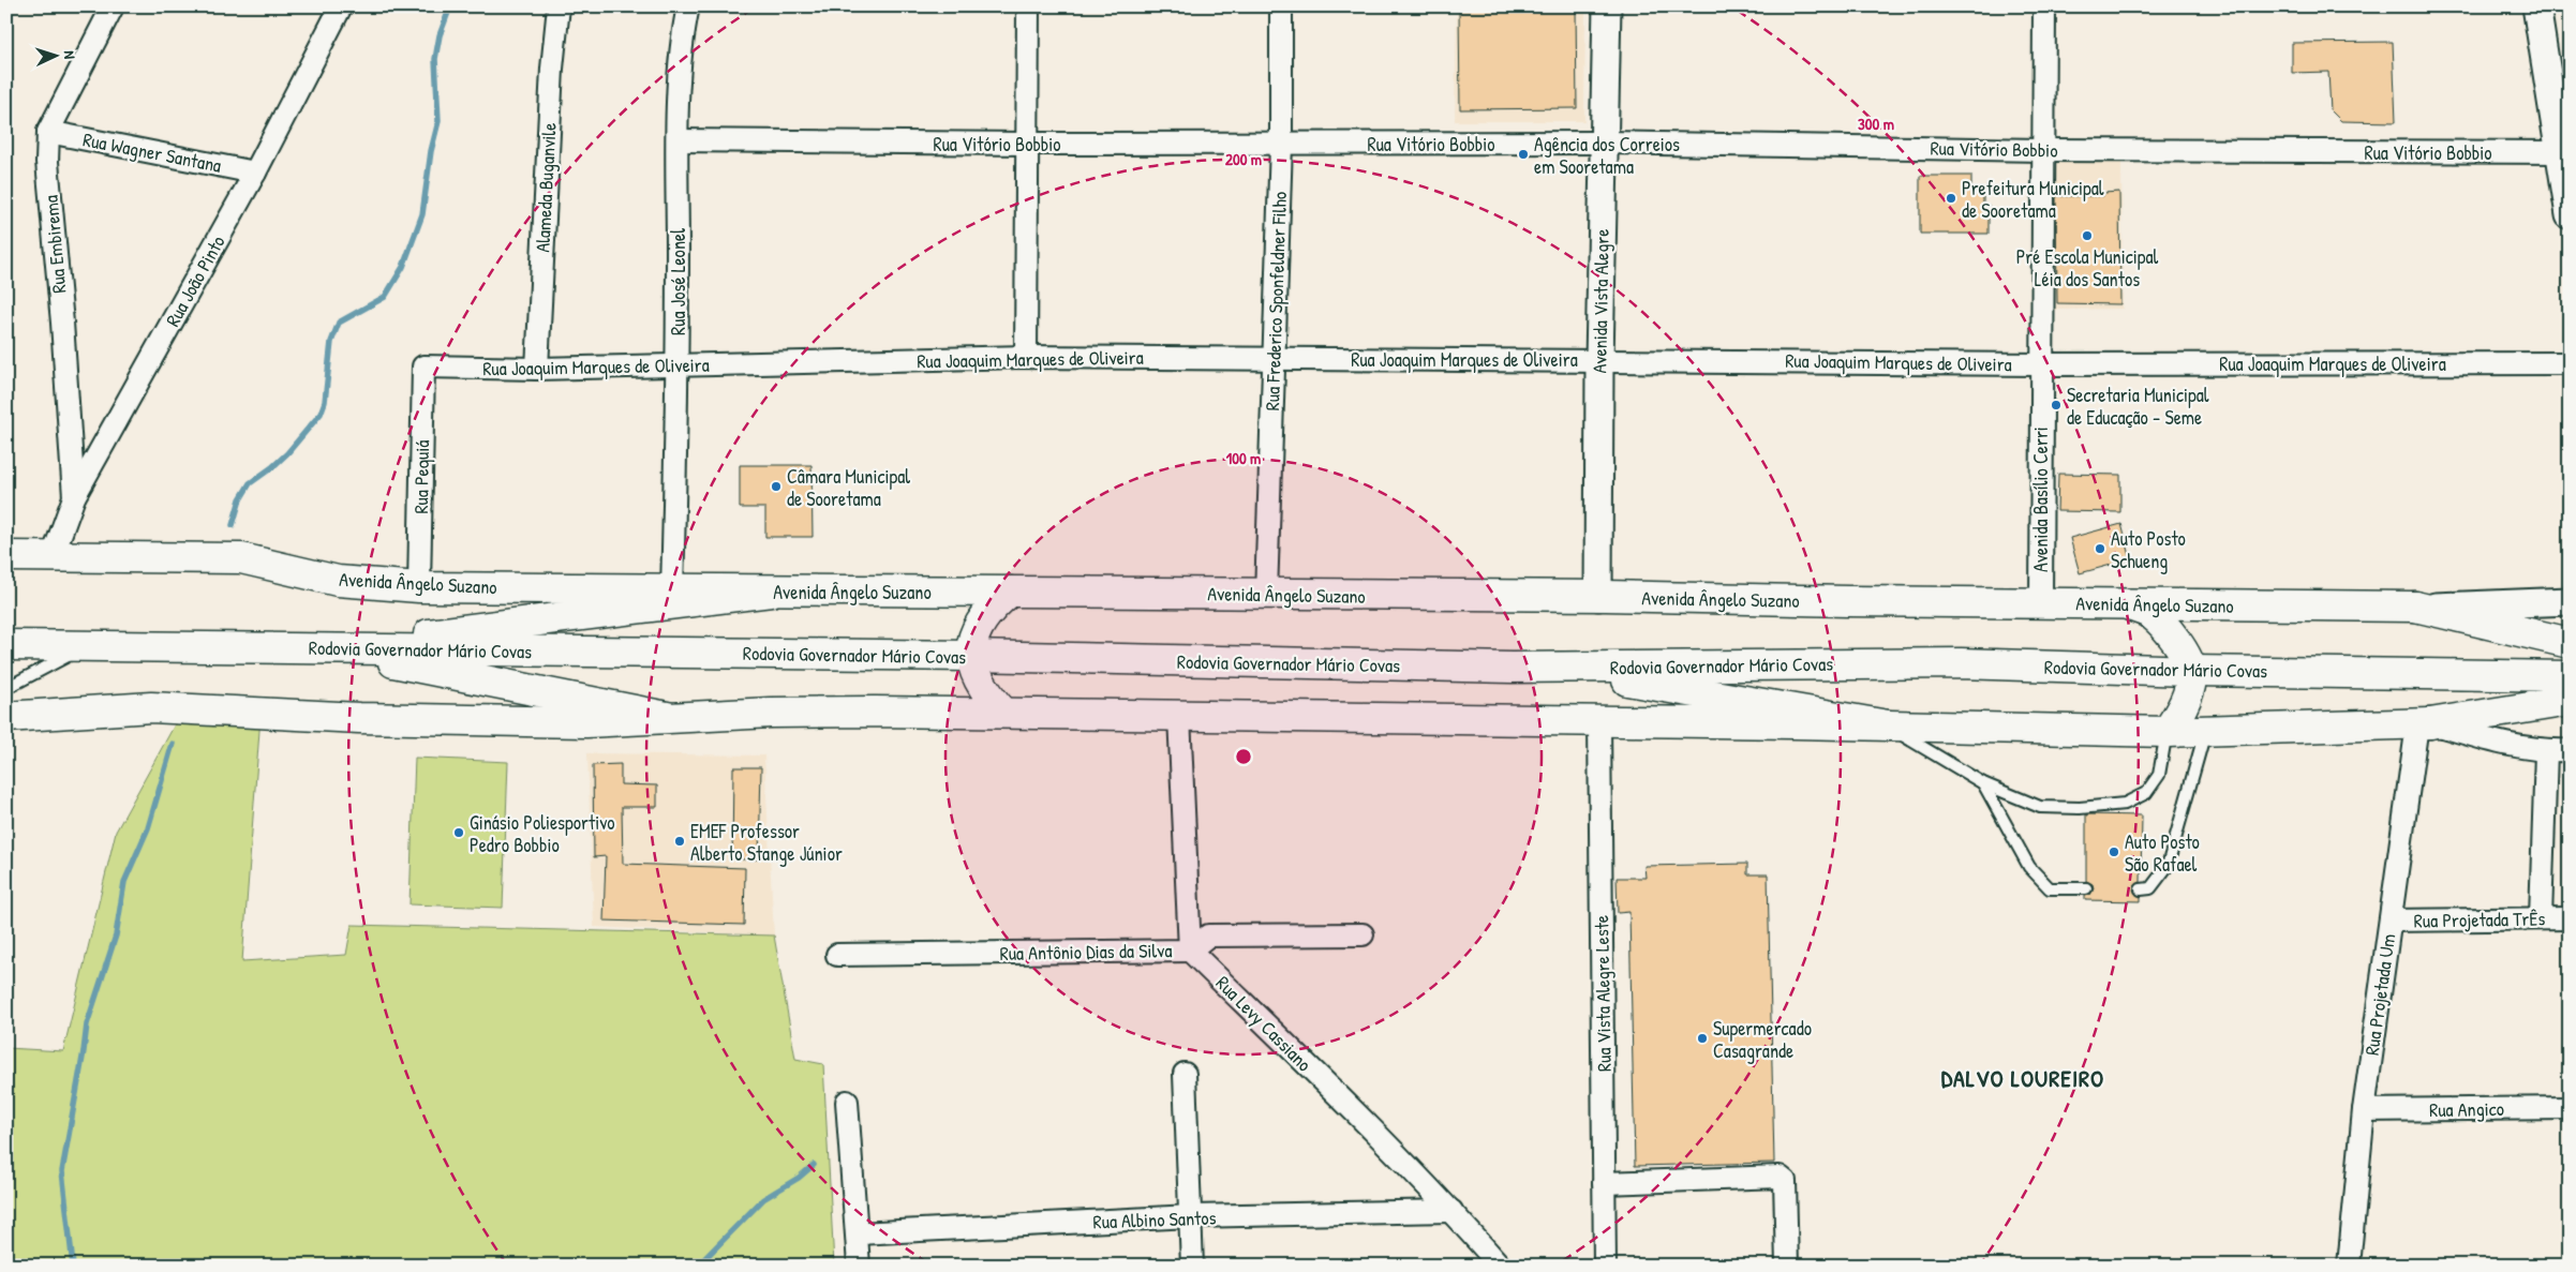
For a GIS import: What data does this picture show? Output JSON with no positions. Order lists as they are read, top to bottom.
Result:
{
  "streets": {
    "main road": ["Avenida Ângelo Suzano", "Rodovia Governador Mário Covas"],
    "street": [
      "Rua Vitório Bobbio",
      "Rua Wagner Santana",
      "Alameda Buganvile",
      "Rua Embirema",
      "Rua João Pinto",
      "Rua José Leonel",
      "Rua Frederico Sponfeldner Filho",
      "Avenida Vista Alegre",
      "Rua Joaquim Marques de Oliveira",
      "Rua Pequiá",
      "Avenida Basílio Cerri",
      "Rua Projetada TrÊs",
      "Rua Antônio Dias da Silva",
      "Rua Vista Alegre Leste",
      "Rua Projetada Um",
      "Rua Levy Cassiano",
      "Rua Angico",
      "Rua Albino Santos"
    ]
  },
  "crossings": [
    ["Rua Vitório Bobbio", "Rua José Leonel"],
    ["Rua Vitório Bobbio", "Rua Frederico Sponfeldner Filho"],
    ["Rua Vitório Bobbio", "Avenida Vista Alegre"],
    ["Rua Vitório Bobbio", "Avenida Basílio Cerri"],
    ["Rua Wagner Santana", "Rua Embirema"],
    ["Rua Wagner Santana", "Rua João Pinto"],
    ["Alameda Buganvile", "Rua Joaquim Marques de Oliveira"],
    ["Rua Embirema", "Rua João Pinto"],
    ["Rua João Pinto", "Avenida Ângelo Suzano"],
    ["Rua José Leonel", "Rua Joaquim Marques de Oliveira"],
    ["Rua José Leonel", "Avenida Ângelo Suzano"],
    ["Rua Frederico Sponfeldner Filho", "Rua Joaquim Marques de Oliveira"],
    ["Rua Frederico Sponfeldner Filho", "Avenida Ângelo Suzano"],
    ["Avenida Vista Alegre", "Rua Joaquim Marques de Oliveira"],
    ["Avenida Vista Alegre", "Avenida Ângelo Suzano"],
    ["Rua Joaquim Marques de Oliveira", "Rua Pequiá"],
    ["Rua Joaquim Marques de Oliveira", "Avenida Basílio Cerri"],
    ["Rua Pequiá", "Avenida Ângelo Suzano"],
    ["Avenida Basílio Cerri", "Avenida Ângelo Suzano"],
    ["Rua Projetada TrÊs", "Rua Projetada Um"],
    ["Rua Antônio Dias da Silva", "Rua Levy Cassiano"],
    ["Rua Projetada Um", "Rua Angico"],
    ["Rua Levy Cassiano", "Rua Albino Santos"]
  ],
  "districts": ["DALVO LOUREIRO"],
  "places": [
    "Agência dos Correios em Sooretama",
    "Prefeitura Municipal de Sooretama",
    "Pré Escola Municipal Léia dos Santos",
    "Secretaria Municipal de Educação - Seme",
    "Câmara Municipal de Sooretama",
    "Auto Posto Schueng",
    "Ginásio Poliesportivo Pedro Bobbio",
    "EMEF Professor Alberto Stange Júnior",
    "Auto Posto São Rafael",
    "Supermercado Casagrande"
  ],
  "north": "right",
  "rings": ["300 m", "200 m", "100 m"]
}
